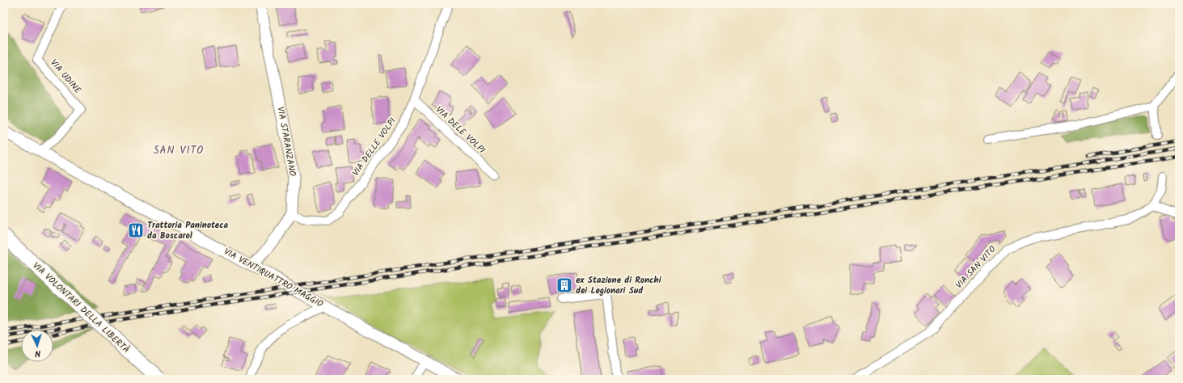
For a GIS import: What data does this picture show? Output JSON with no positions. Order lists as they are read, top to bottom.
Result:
{
  "streets": {
    "main road": ["VIA VOLONTARI DELLA LIBERTÀ"],
    "street": [
      "VIA UDINE",
      "VIA DELE VOLPI",
      "VIA STARANZANO",
      "VIA DELLE VOLPI",
      "VIA SAN VITO",
      "VIA VENTIQUATTRO MAGGIO"
    ]
  },
  "crossings": [
    ["VIA UDINE", "VIA VENTIQUATTRO MAGGIO"],
    ["VIA DELE VOLPI", "VIA DELLE VOLPI"],
    ["VIA STARANZANO", "VIA DELLE VOLPI"],
    ["VIA STARANZANO", "VIA VENTIQUATTRO MAGGIO"]
  ],
  "districts": ["SAN VITO"],
  "places": {
    "restaurant": ["Trattoria Paninoteca da Boscarol"],
    "building": ["ex Stazione di Ronchi dei Legionari Sud"]
  },
  "north": "bottom"
}
